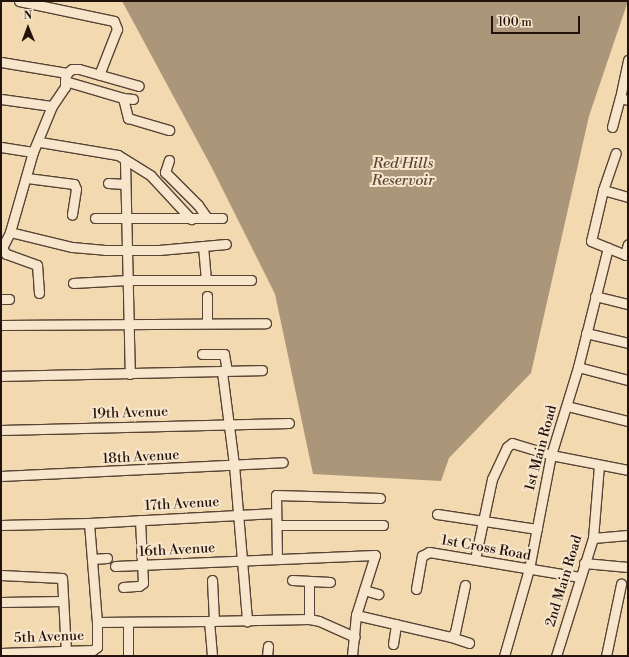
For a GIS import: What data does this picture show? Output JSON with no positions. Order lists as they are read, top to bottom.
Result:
{
  "streets": {
    "street": [
      "19th Avenue",
      "1st Main Road",
      "18th Avenue",
      "17th Avenue",
      "1st Cross Road",
      "16th Avenue",
      "2nd Main Road",
      "5th Avenue"
    ]
  },
  "crossings": [
    ["1st Main Road", "1st Cross Road"],
    ["1st Cross Road", "2nd Main Road"]
  ],
  "water": ["Red Hills Reservoir"],
  "scale_bar": "100 m",
  "north": "top"
}
